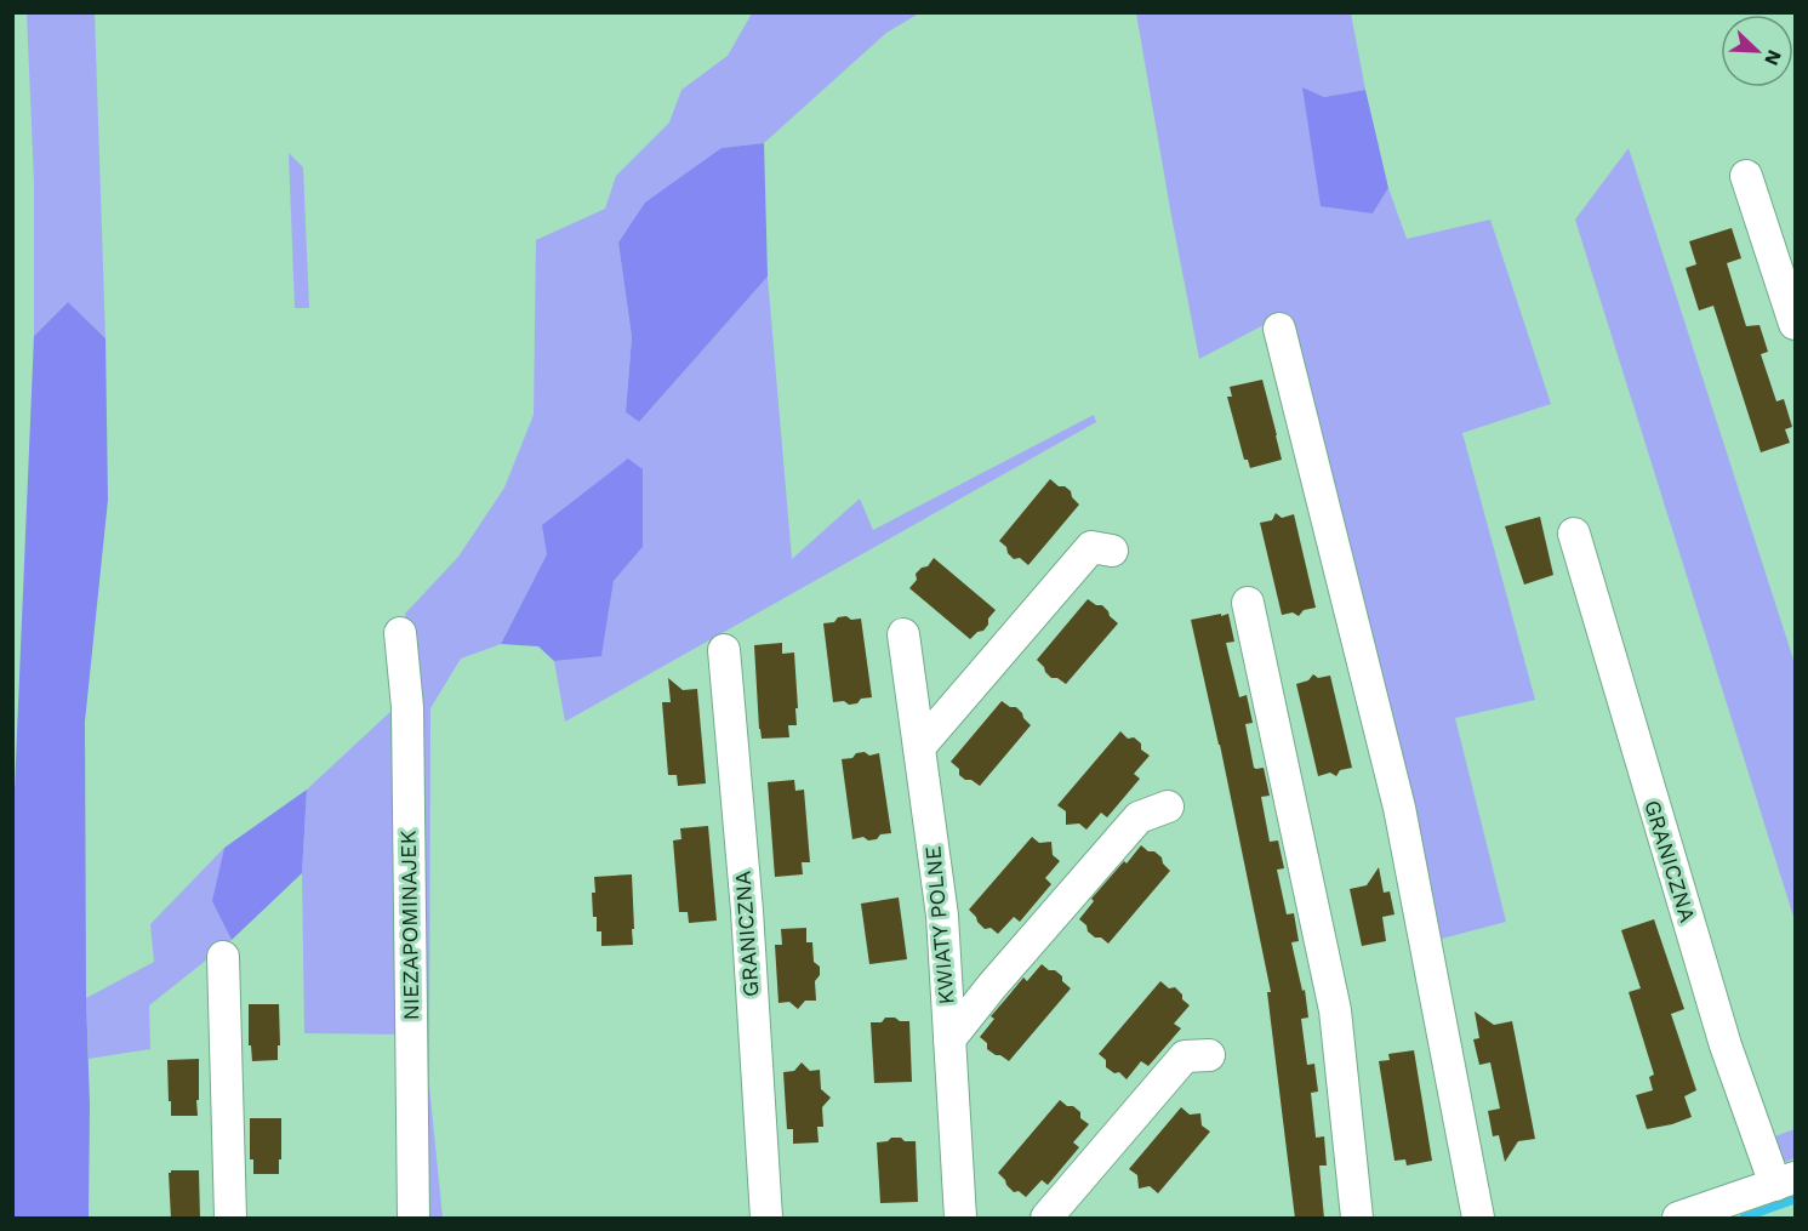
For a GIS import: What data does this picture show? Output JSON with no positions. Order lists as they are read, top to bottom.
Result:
{
  "streets": {
    "street": ["GRANICZNA", "NIEZAPOMINAJEK", "KWIATY POLNE"]
  },
  "north": "bottom right"
}
